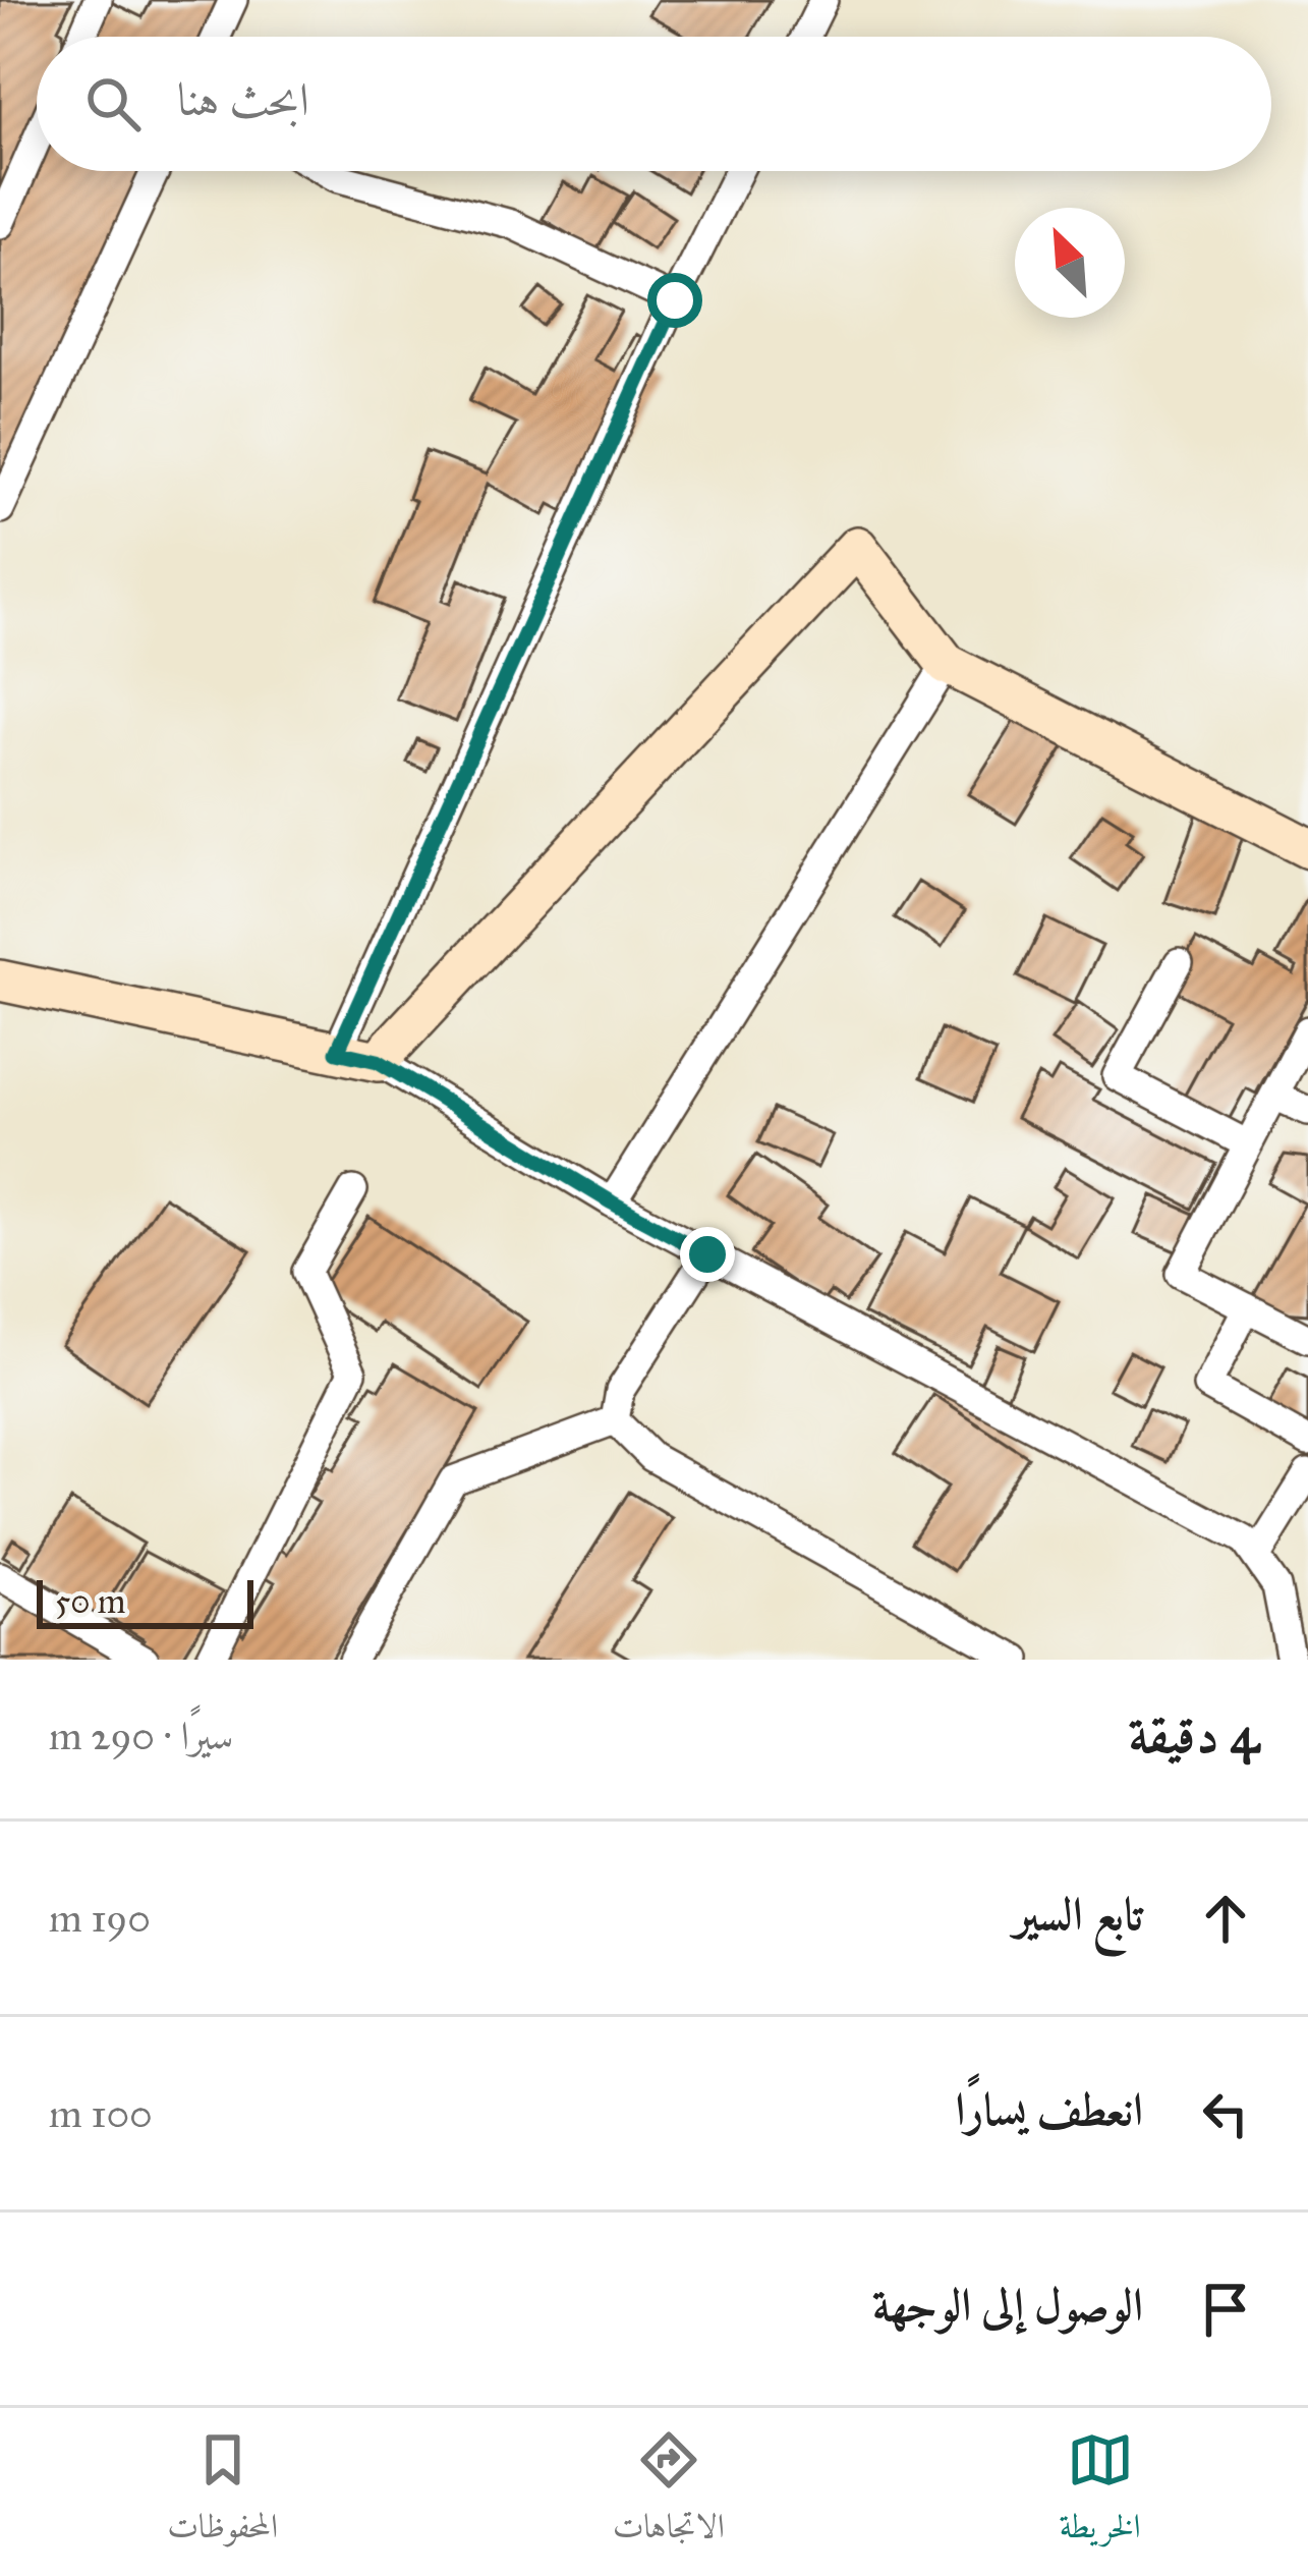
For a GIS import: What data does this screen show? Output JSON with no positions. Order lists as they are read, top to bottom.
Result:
{
  "scale_bar": "50 m",
  "north": "top left",
  "page": {
    "search": "ابحث هنا",
    "scale": "50 m",
    "heading": ["4 دقيقة", "سيرًا · 290 m"],
    "list": [
      ["تابع السير", "190 m"],
      ["انعطف يسارًا", "100 m"],
      "الوصول إلى الوجهة"
    ],
    "nav": ["الخريطة", "الاتجاهات", "المحفوظات"]
  }
}
